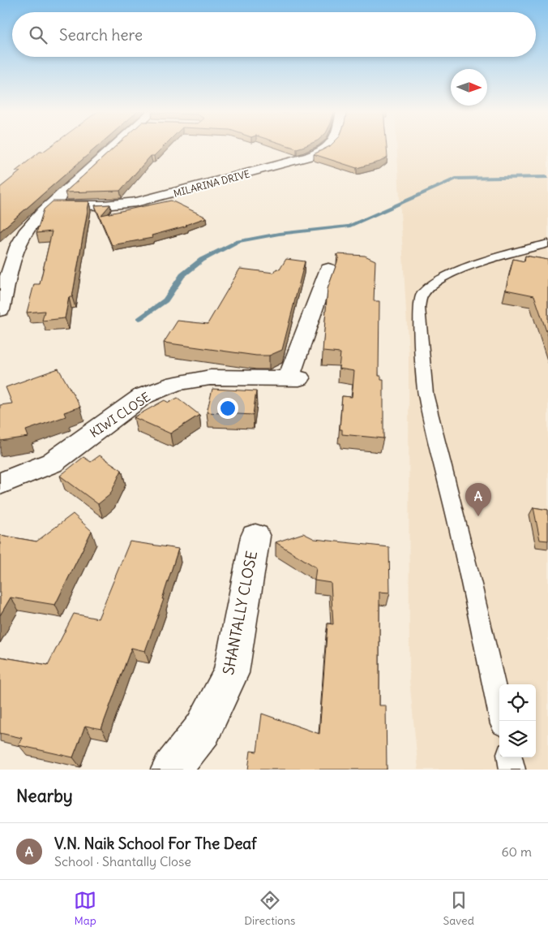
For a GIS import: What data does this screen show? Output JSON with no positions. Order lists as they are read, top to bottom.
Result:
{
  "streets": {
    "street": ["MILARINA DRIVE", "KIWI CLOSE", "SHANTALLY CLOSE"]
  },
  "north": "right",
  "page": {
    "search": "Search here",
    "pins": "A",
    "heading": "Nearby",
    "list": [
      {
        "mark": "A",
        "name": "V.N. Naik School For The Deaf",
        "note": "School · Shantally Close",
        "value": "60 m"
      }
    ],
    "nav": ["Map", "Directions", "Saved"]
  }
}
